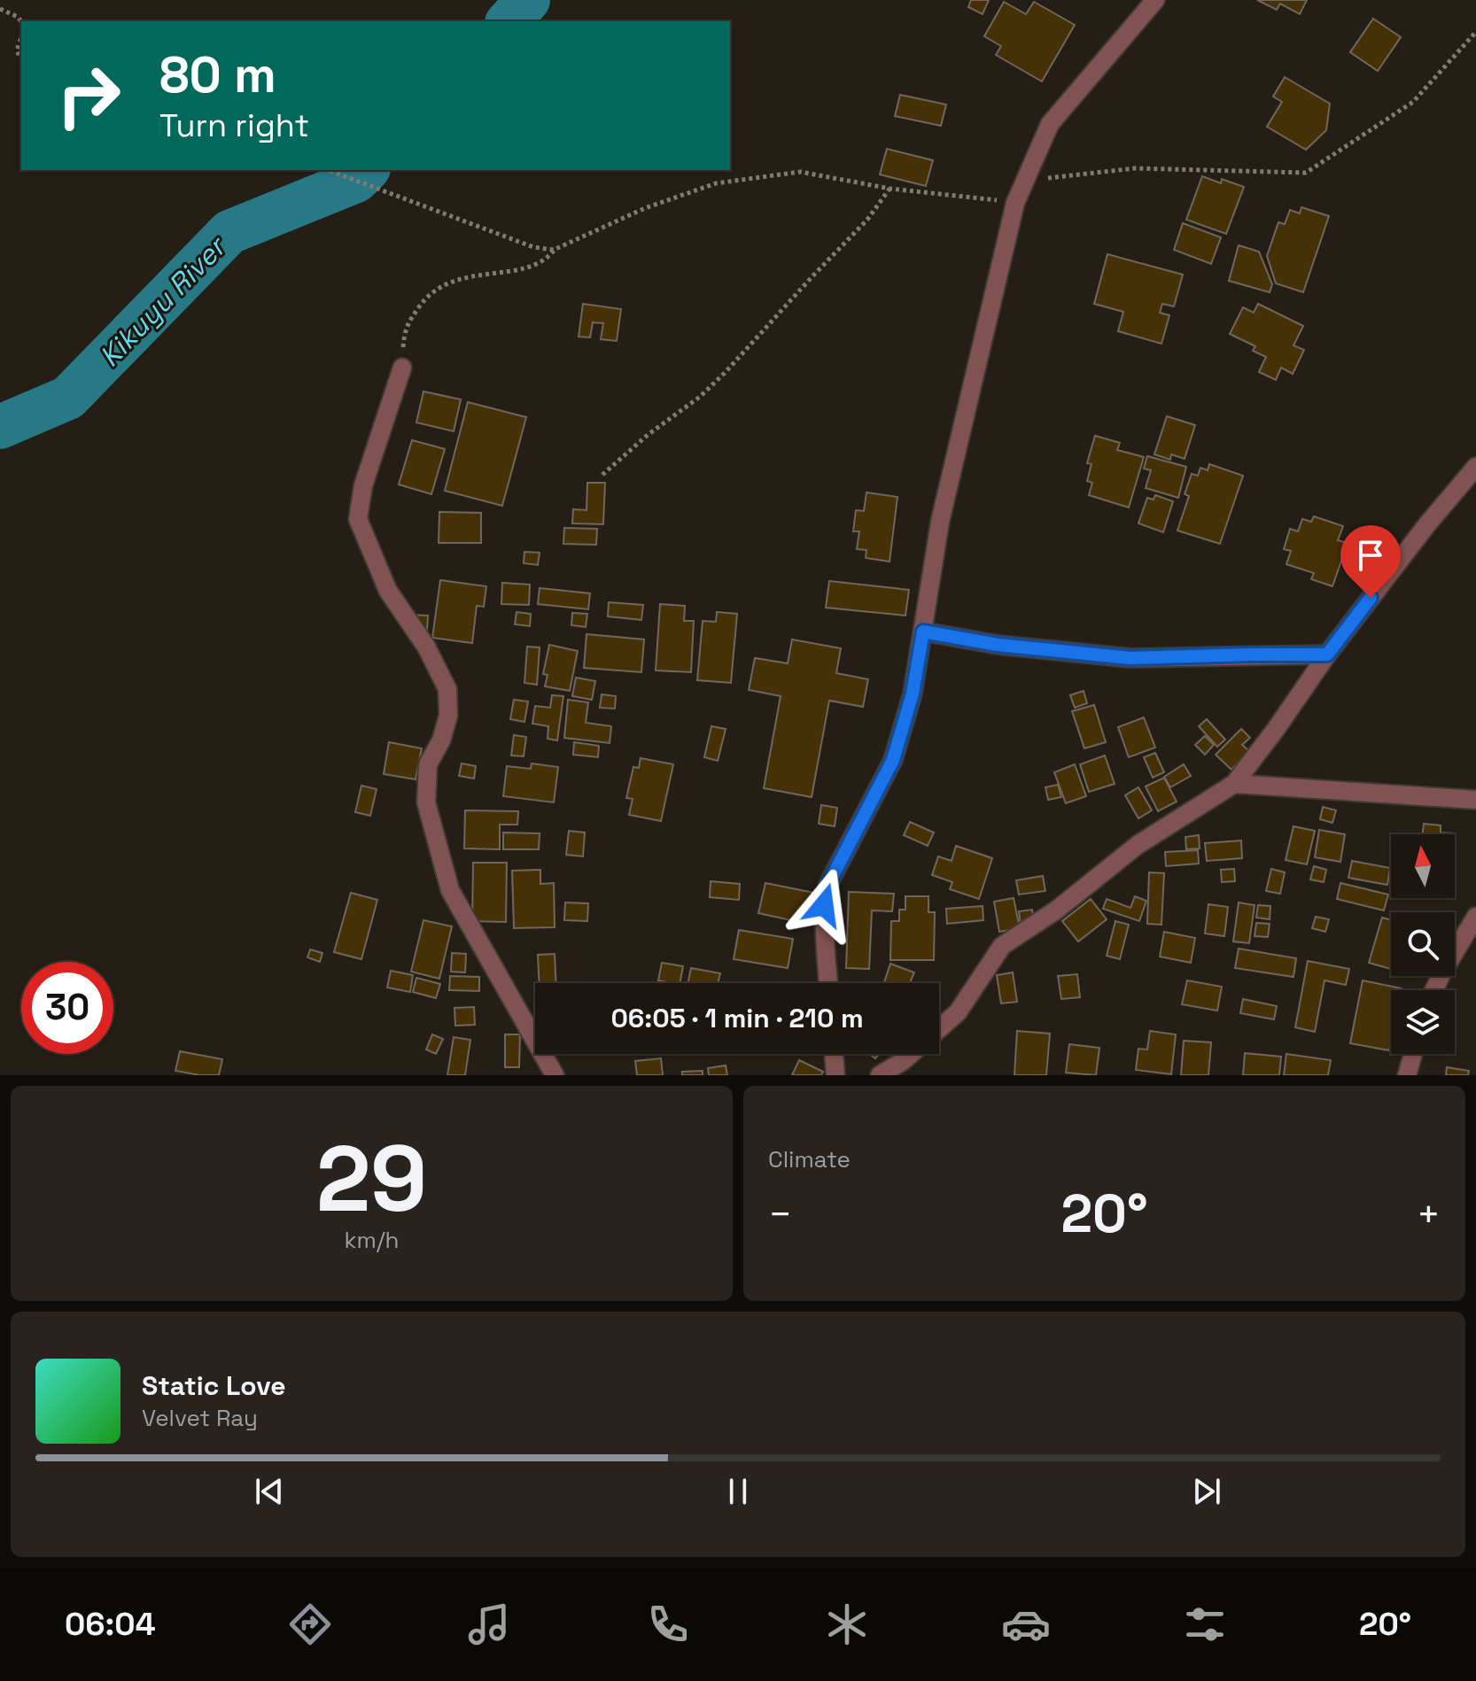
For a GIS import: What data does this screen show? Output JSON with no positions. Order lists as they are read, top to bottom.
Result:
{
  "water": ["Kikuyu River"],
  "north": "top",
  "page": {
    "turn": ["80 m", "Turn right"],
    "limit": "30",
    "trip": "06:05 · 1 min · 210 m",
    "tile": [
      ["29", "km/h"],
      "Climate"
    ],
    "heat": ["−", "20°", "+"],
    "song": ["Static Love", "Velvet Ray"],
    "tabs": ["06:04", "20°"]
  }
}
